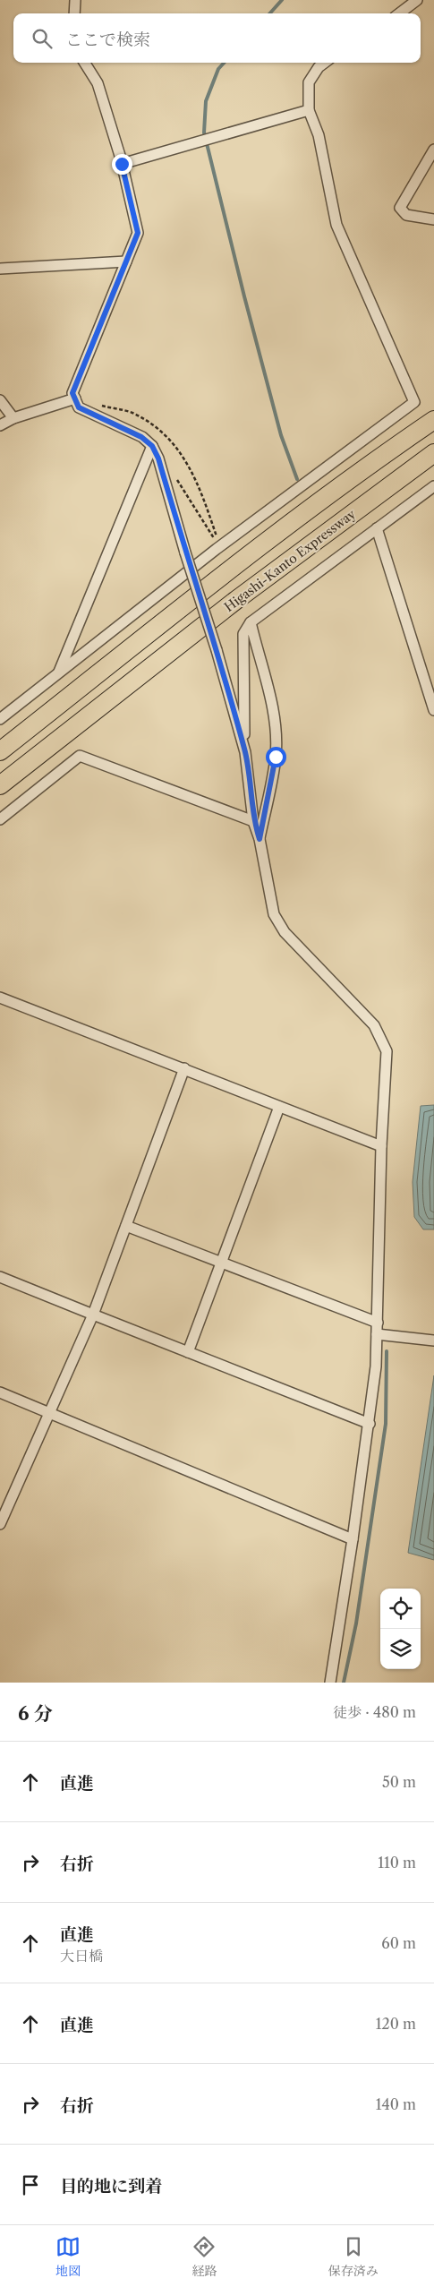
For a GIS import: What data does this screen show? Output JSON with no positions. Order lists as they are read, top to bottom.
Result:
{
  "streets": {
    "highway": ["Higashi-Kanto Expressway"]
  },
  "page": {
    "search": "ここで検索",
    "heading": ["6 分", "徒歩 · 480 m"],
    "list": [
      ["直進", "50 m"],
      ["右折", "110 m"],
      ["直進", "大日橋", "60 m"],
      ["直進", "120 m"],
      ["右折", "140 m"],
      "目的地に到着"
    ],
    "nav": ["地図", "経路", "保存済み"]
  }
}
